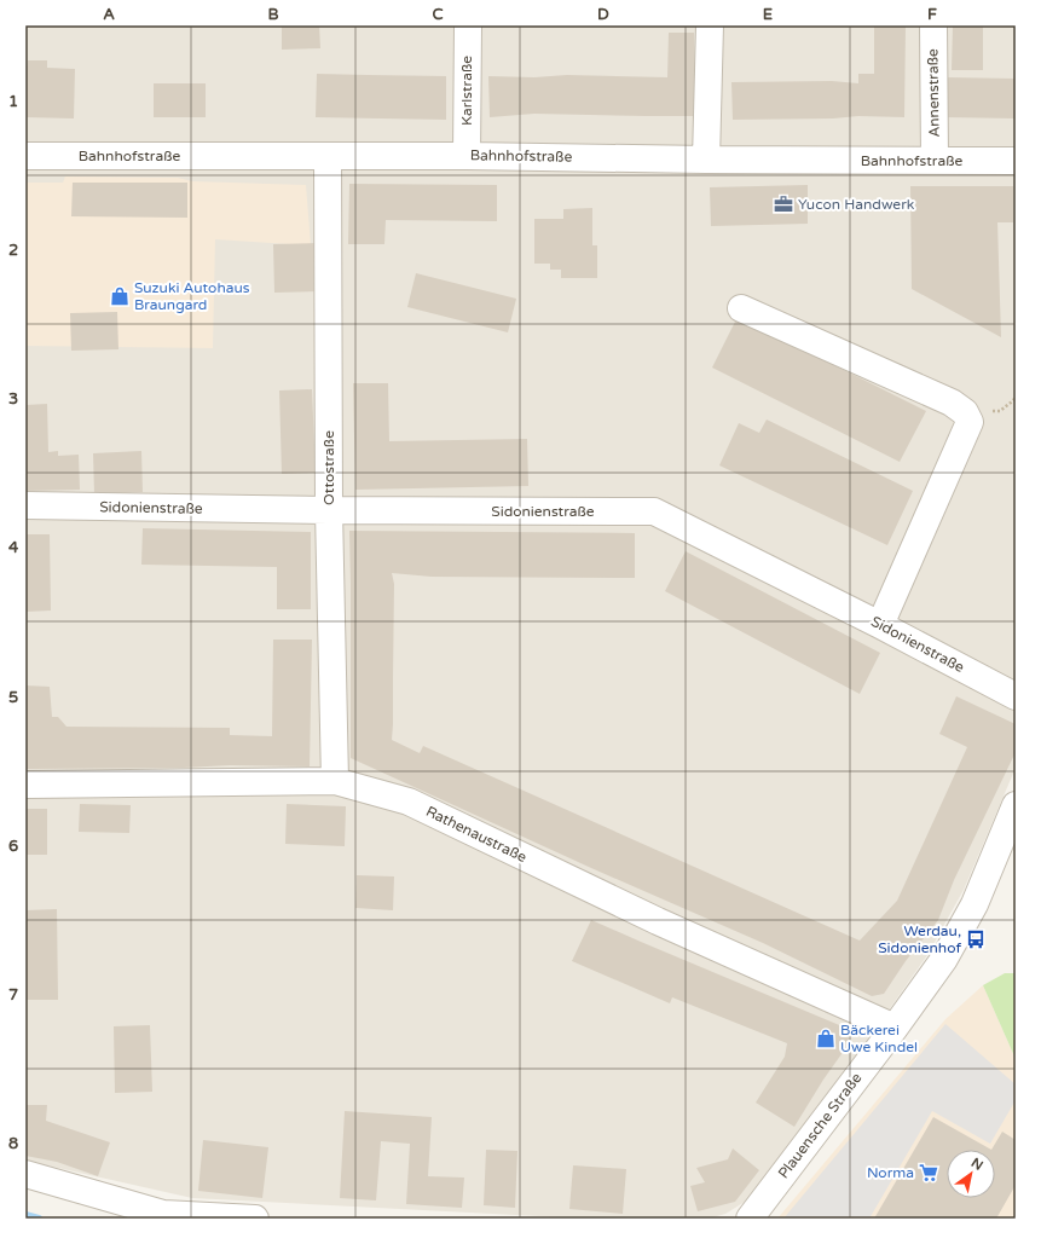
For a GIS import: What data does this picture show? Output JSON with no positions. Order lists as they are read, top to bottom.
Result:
{
  "streets": {
    "street": [
      "Karlstraße",
      "Annenstraße",
      "Bahnhofstraße",
      "Ottostraße",
      "Sidonienstraße",
      "Rathenaustraße",
      "Plauensche Straße"
    ]
  },
  "crossings": [
    ["Karlstraße", "Bahnhofstraße"],
    ["Annenstraße", "Bahnhofstraße"],
    ["Bahnhofstraße", "Ottostraße"],
    ["Ottostraße", "Sidonienstraße"],
    ["Ottostraße", "Rathenaustraße"],
    ["Rathenaustraße", "Plauensche Straße"]
  ],
  "places": {
    "office": ["Yucon Handwerk"],
    "shop": ["Suzuki Autohaus Braungard", "Bäckerei Uwe Kindel"],
    "bus stop": ["Werdau, Sidonienhof"],
    "supermarket": ["Norma"]
  },
  "north": "top right",
  "grid": {
    "columns": [
      "A",
      "B",
      "C",
      "D",
      "E",
      "F"
    ],
    "rows": [
      "1",
      "2",
      "3",
      "4",
      "5",
      "6",
      "7",
      "8"
    ]
  }
}
